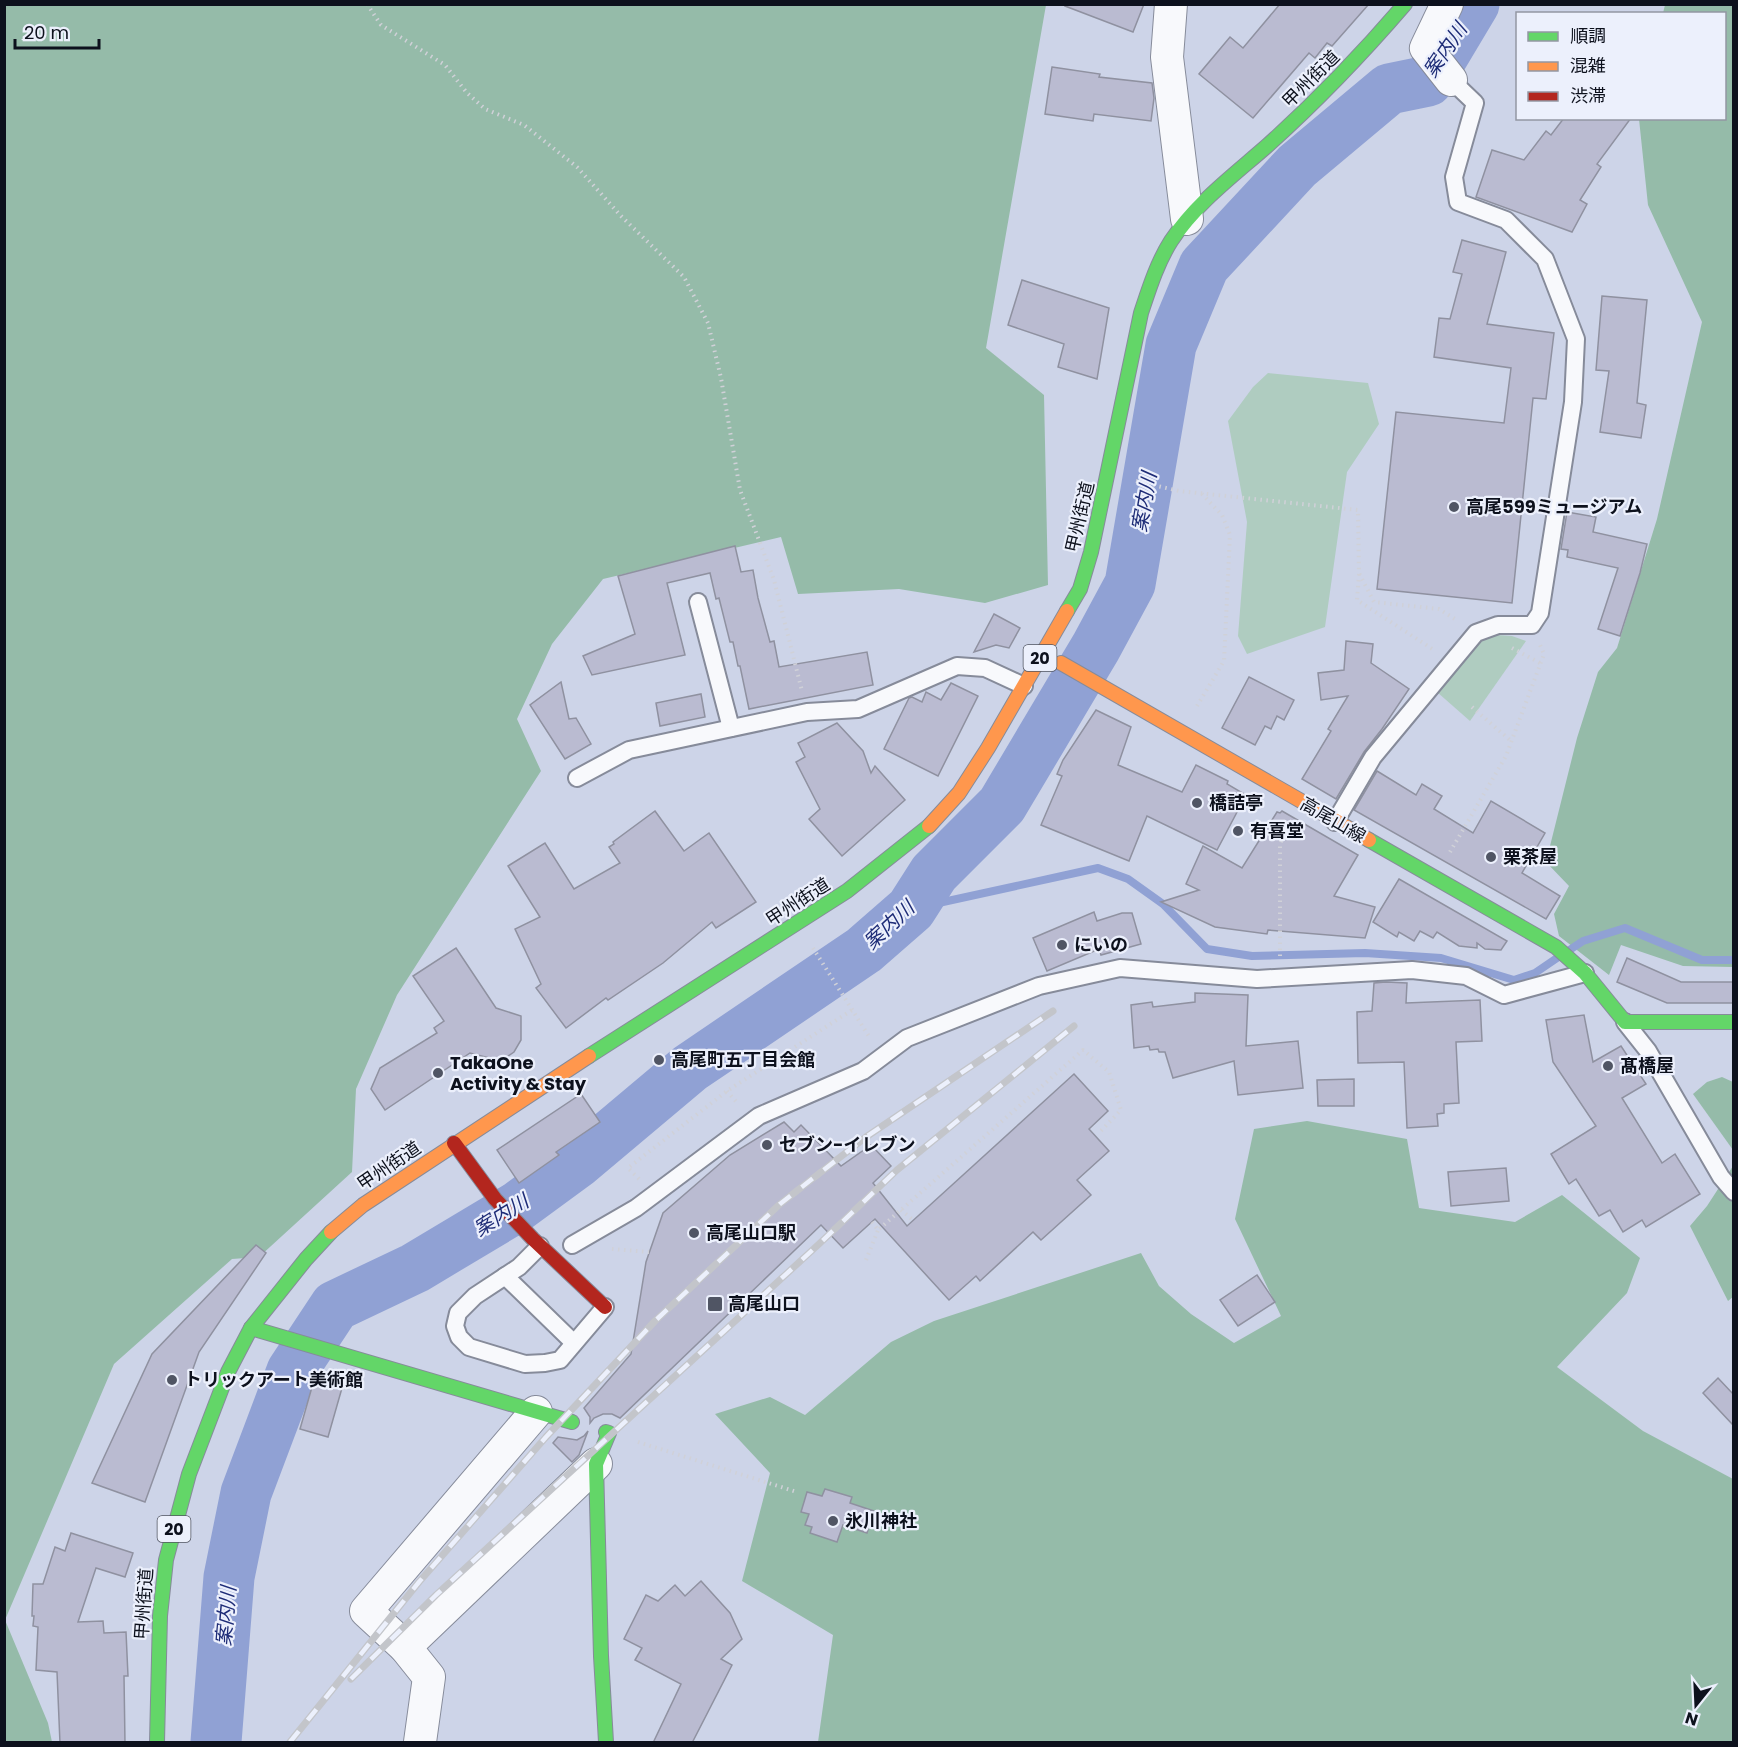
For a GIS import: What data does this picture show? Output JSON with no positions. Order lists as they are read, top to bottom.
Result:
{
  "streets": {
    "main road": ["甲州街道", "20", "高尾山線"]
  },
  "crossings": [
    ["甲州街道", "高尾山線"]
  ],
  "water": ["案内川"],
  "places": {
    "other": [
      "高尾599ミュージアム",
      "橋詰亭",
      "有喜堂",
      "栗茶屋",
      "にいの",
      "高尾町五丁目会館",
      "髙橋屋",
      "TakaOne Activity & Stay",
      "セブン-イレブン",
      "高尾山口駅",
      "トリックアート美術館",
      "氷川神社"
    ],
    "transit": ["高尾山口"]
  },
  "legend": ["順調", "混雑", "渋滞"],
  "scale_bar": "20 m",
  "north": "bottom"
}
